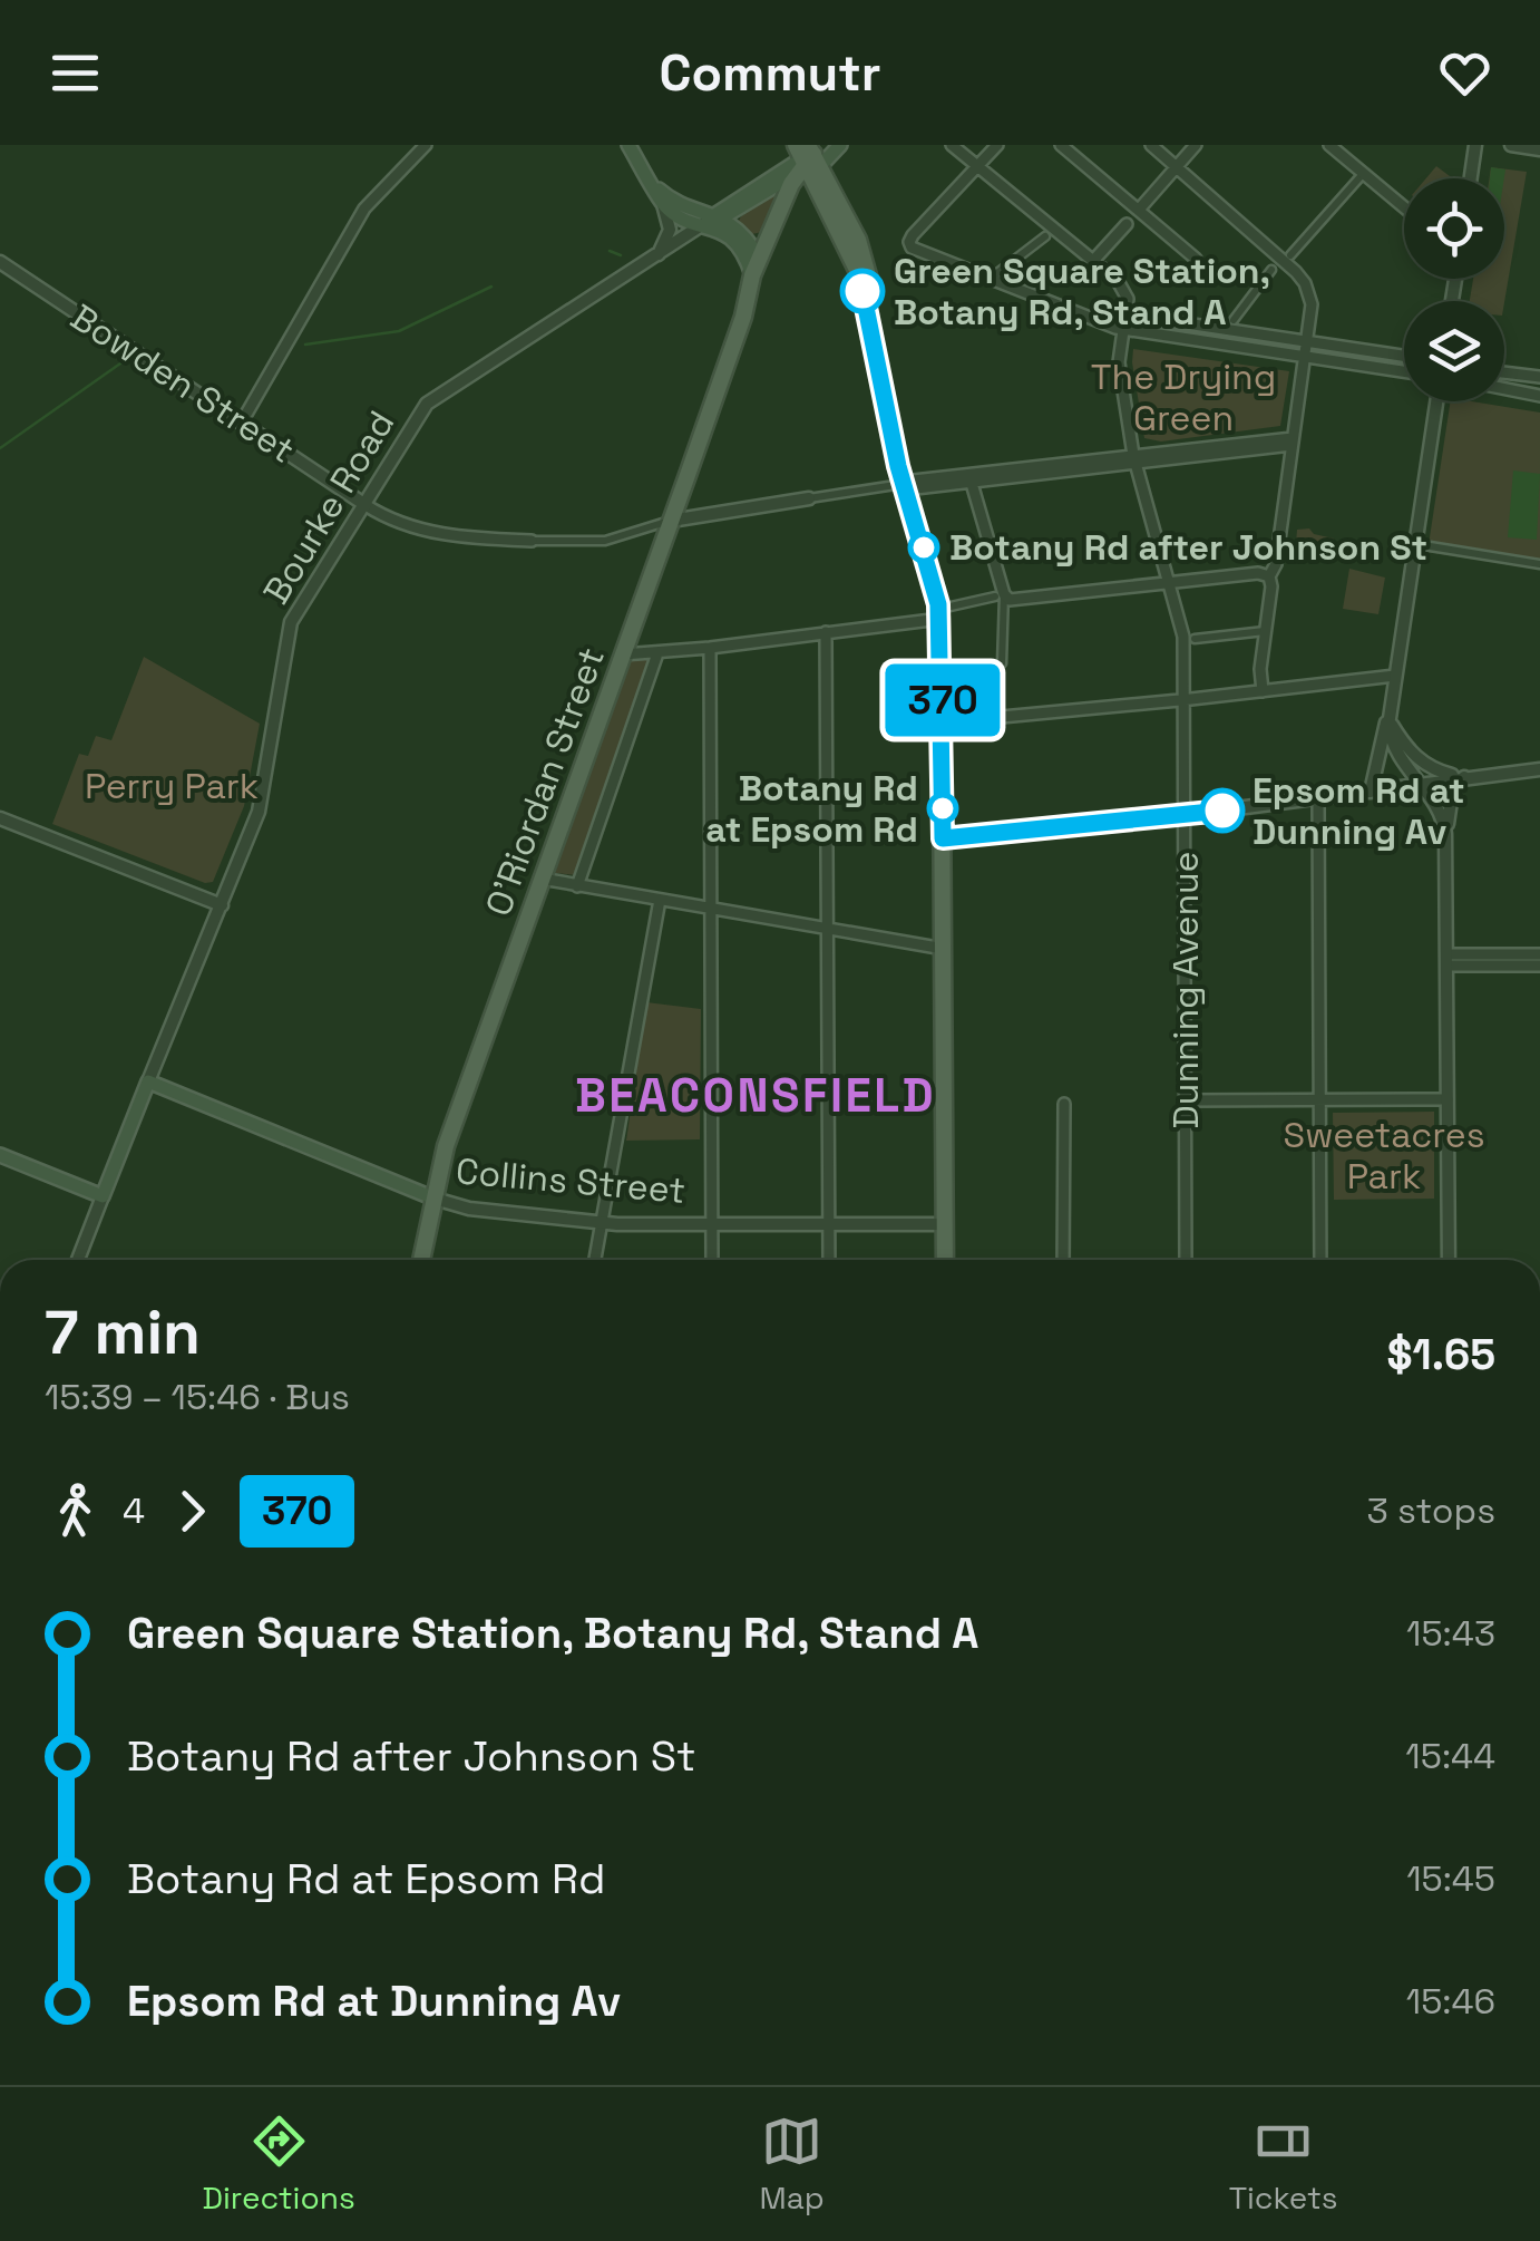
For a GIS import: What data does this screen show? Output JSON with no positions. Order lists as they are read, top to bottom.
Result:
{
  "streets": {
    "main road": ["Bourke Road", "O'Riordan Street", "Collins Street"],
    "street": ["Bowden Street", "Dunning Avenue"]
  },
  "crossings": [
    ["Bowden Street", "Bourke Road"],
    ["Bourke Road", "O'Riordan Street"],
    ["Bourke Road", "Collins Street"],
    ["O'Riordan Street", "Collins Street"]
  ],
  "districts": ["BEACONSFIELD"],
  "parks": ["The Drying Green", "Perry Park", "Sweetacres Park"],
  "places": [
    "Green Square Station, Botany Rd, Stand A",
    "Botany Rd after Johnson St",
    "Botany Rd at Epsom Rd",
    "Epsom Rd at Dunning Av"
  ],
  "lines": ["bus line 370"],
  "page": {
    "header": "Commutr",
    "on_map": "370",
    "heading": ["7 min", "15:39 – 15:46 · Bus", "$1.65"],
    "legs": ["4", "370", "3 stops"],
    "list": [
      {
        "name": "Green Square Station, Botany Rd, Stand A",
        "value": "15:43"
      },
      {
        "name": "Botany Rd after Johnson St",
        "value": "15:44"
      },
      {
        "name": "Botany Rd at Epsom Rd",
        "value": "15:45"
      },
      {
        "name": "Epsom Rd at Dunning Av",
        "value": "15:46"
      }
    ],
    "tabs": ["Directions", "Map", "Tickets"]
  }
}
